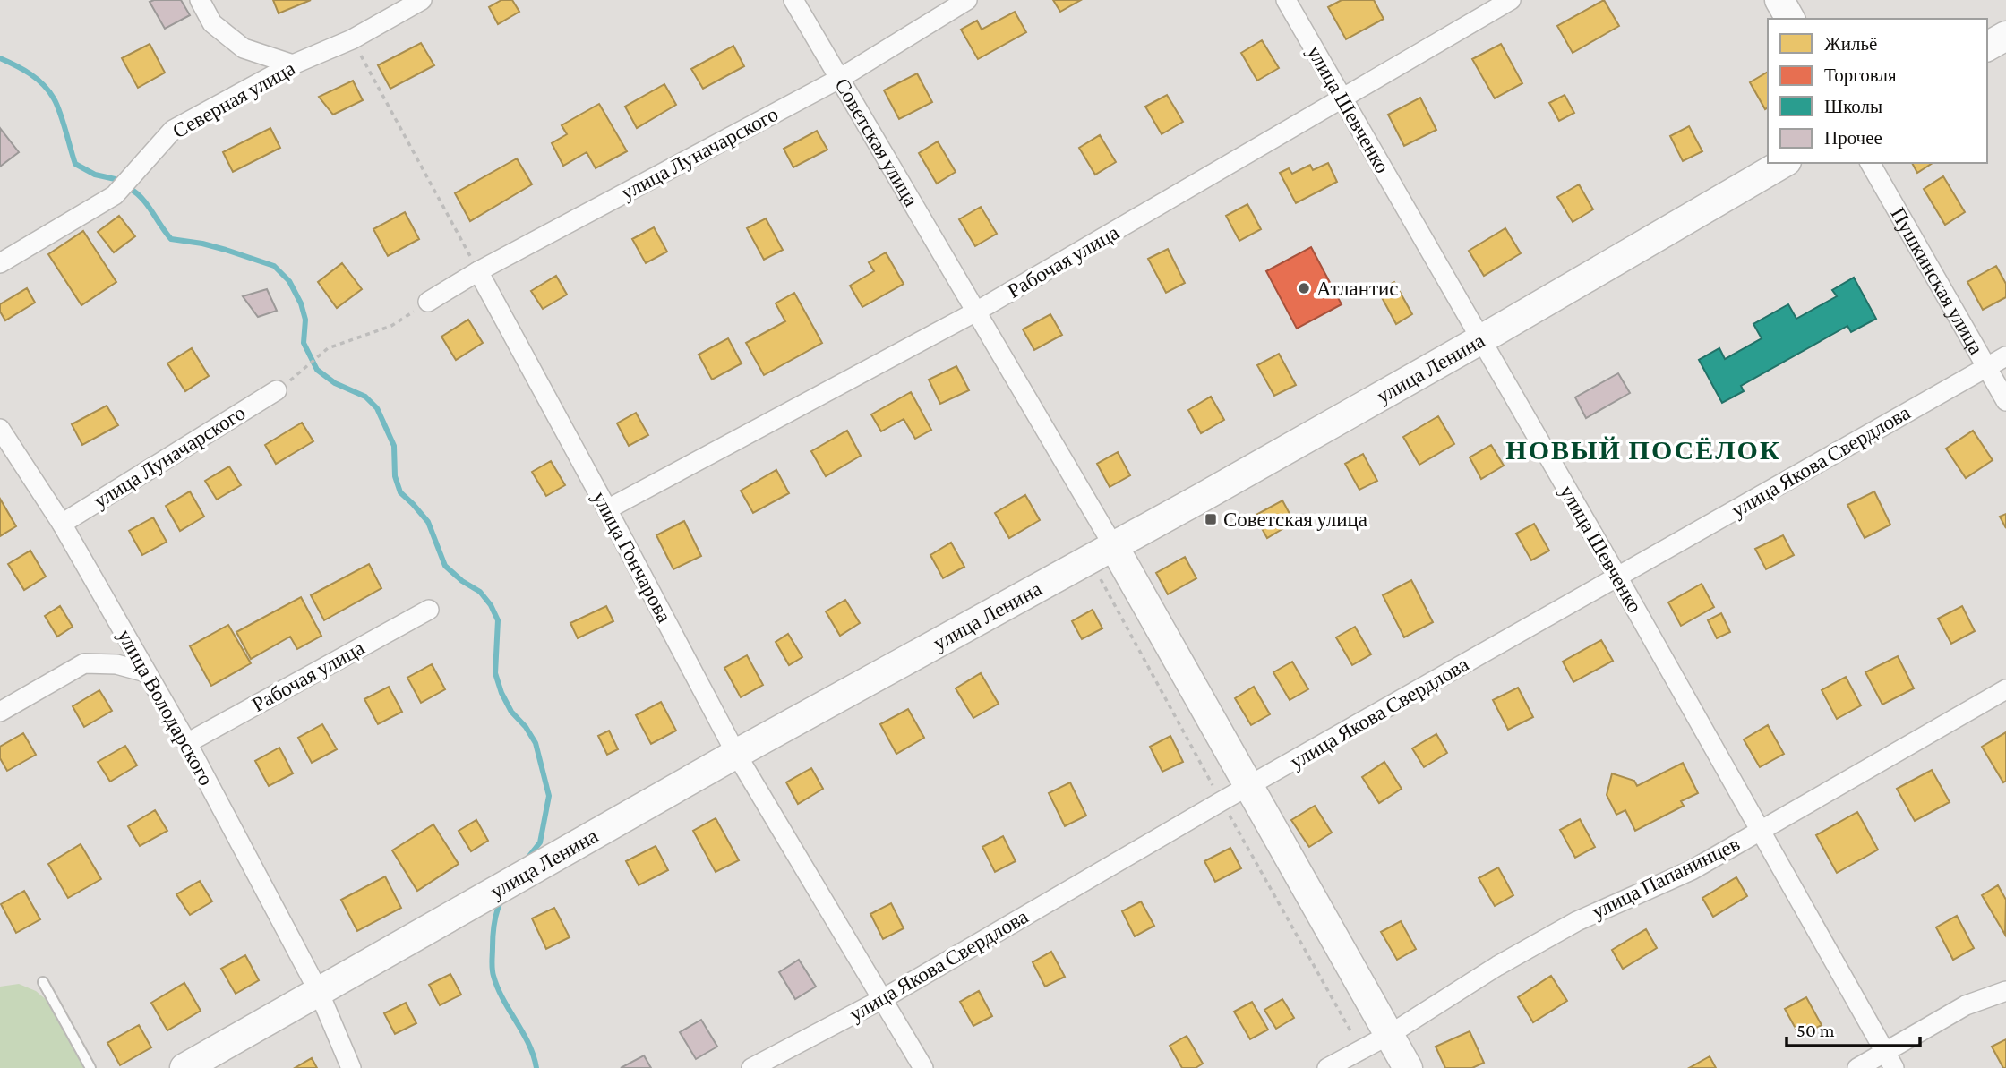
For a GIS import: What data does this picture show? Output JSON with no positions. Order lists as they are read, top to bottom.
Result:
{
  "streets": {
    "main road": ["Советская улица", "улица Ленина"],
    "street": [
      "Северная улица",
      "улица Шевченко",
      "улица Луначарского",
      "Рабочая улица",
      "Пушкинская улица",
      "улица Якова Свердлова",
      "улица Гончарова",
      "улица Володарского",
      "улица Папанинцев"
    ]
  },
  "crossings": [
    ["улица Шевченко", "Рабочая улица"],
    ["улица Шевченко", "улица Ленина"],
    ["улица Шевченко", "улица Якова Свердлова"],
    ["улица Шевченко", "улица Папанинцев"],
    ["Советская улица", "улица Луначарского"],
    ["Советская улица", "Рабочая улица"],
    ["Советская улица", "улица Ленина"],
    ["Советская улица", "улица Якова Свердлова"],
    ["Советская улица", "улица Папанинцев"],
    ["улица Луначарского", "улица Гончарова"],
    ["улица Луначарского", "улица Володарского"],
    ["Рабочая улица", "улица Гончарова"],
    ["Рабочая улица", "улица Володарского"],
    ["Пушкинская улица", "улица Якова Свердлова"],
    ["улица Ленина", "улица Гончарова"],
    ["улица Ленина", "улица Володарского"],
    ["улица Якова Свердлова", "улица Гончарова"]
  ],
  "districts": ["НОВЫЙ ПОСЁЛОК"],
  "places": {
    "other": ["Атлантис"],
    "transit": ["Советская улица"]
  },
  "legend": [
    "Жильё",
    "Торговля",
    "Школы",
    "Прочее"
  ],
  "scale_bar": "50 m"
}
